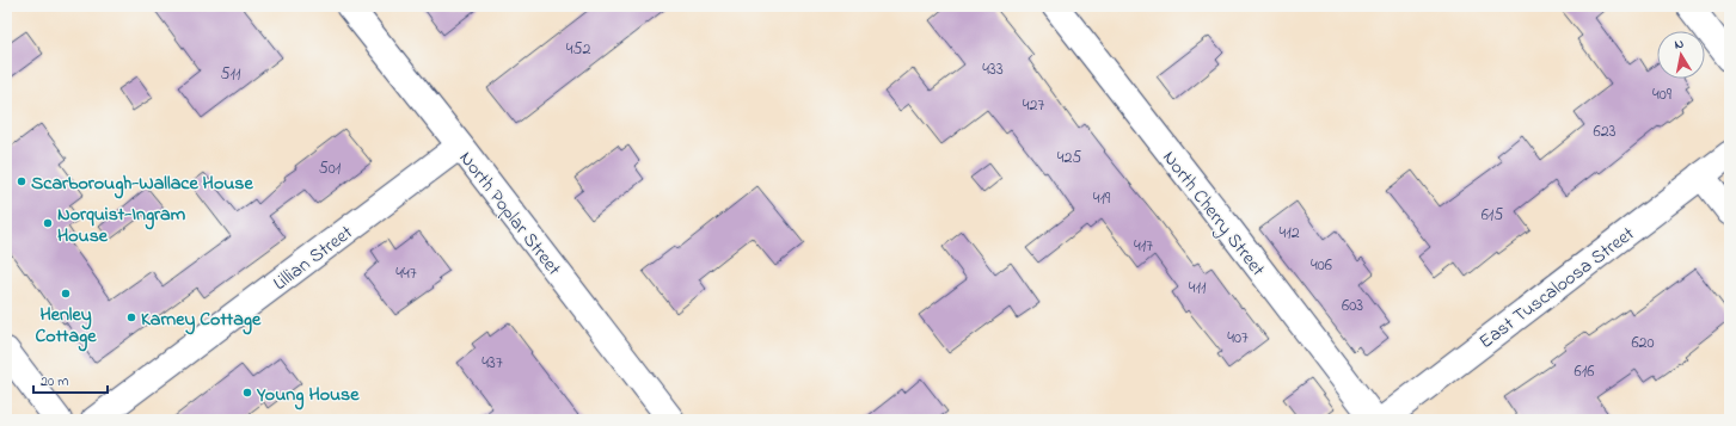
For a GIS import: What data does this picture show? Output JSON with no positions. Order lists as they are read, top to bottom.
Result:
{
  "streets": {
    "street": [
      "North Poplar Street",
      "North Cherry Street",
      "Lillian Street",
      "East Tuscaloosa Street"
    ]
  },
  "crossings": [
    ["North Poplar Street", "Lillian Street"]
  ],
  "places": [
    "Scarborough-Wallace House",
    "Norquist-Ingram House",
    "Henley Cottage",
    "Karney Cottage",
    "Young House"
  ],
  "house_numbers": [
    "452",
    "433",
    "511",
    "409",
    "427",
    "623",
    "425",
    "501",
    "419",
    "615",
    "412",
    "417",
    "406",
    "447",
    "411",
    "603",
    "407",
    "620",
    "437",
    "616"
  ],
  "scale_bar": "20 m",
  "north": "top"
}
